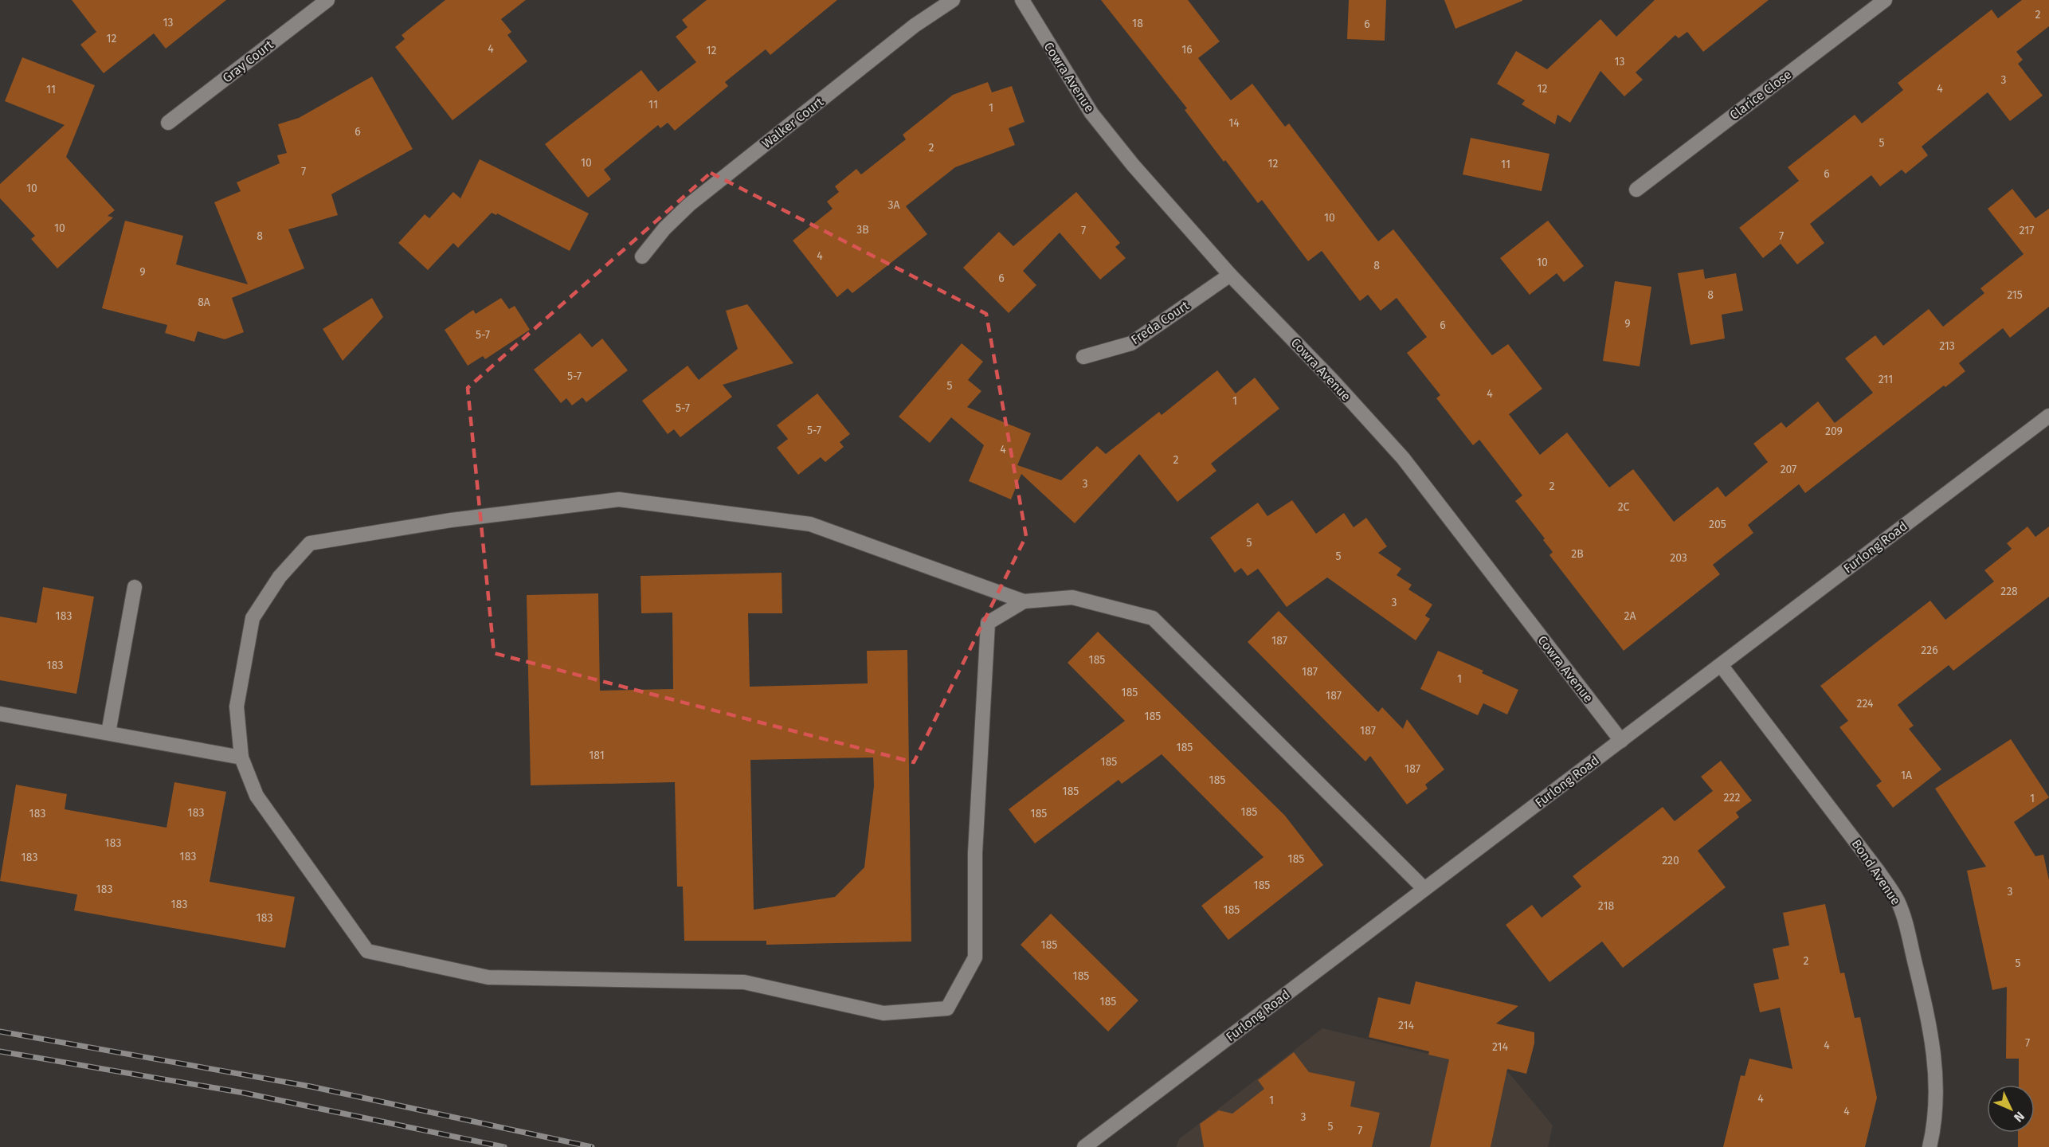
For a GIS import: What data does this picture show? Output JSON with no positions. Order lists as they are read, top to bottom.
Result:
{
  "streets": {
    "street": [
      "Gray Court",
      "Cowra Avenue",
      "Clarice Close",
      "Walker Court",
      "Freda Court",
      "Furlong Road",
      "Bond Avenue"
    ]
  },
  "crossings": [
    ["Cowra Avenue", "Freda Court"],
    ["Cowra Avenue", "Furlong Road"],
    ["Furlong Road", "Bond Avenue"]
  ],
  "house_numbers": [
    "2",
    "13",
    "18",
    "6",
    "12",
    "4",
    "16",
    "12",
    "13",
    "3",
    "12",
    "4",
    "11",
    "11",
    "1",
    "14",
    "6",
    "5",
    "2",
    "10",
    "12",
    "11",
    "7",
    "6",
    "10",
    "3A",
    "10",
    "10",
    "3B",
    "7",
    "217",
    "8",
    "7",
    "4",
    "10",
    "8",
    "9",
    "6",
    "8",
    "215",
    "8A",
    "9",
    "6",
    "5-7",
    "213",
    "5-7",
    "211",
    "5",
    "4",
    "1",
    "5-7",
    "5-7",
    "209",
    "4",
    "2",
    "207",
    "3",
    "2",
    "2C",
    "205",
    "5",
    "2B",
    "5",
    "203",
    "228",
    "3",
    "183",
    "2A",
    "187",
    "226",
    "185",
    "183",
    "187",
    "1",
    "185",
    "187",
    "224",
    "185",
    "187",
    "185",
    "181",
    "185",
    "187",
    "1A",
    "185",
    "185",
    "222",
    "1",
    "185",
    "183",
    "183",
    "185",
    "183",
    "183",
    "183",
    "185",
    "220",
    "185",
    "183",
    "3",
    "183",
    "218",
    "185",
    "183",
    "185",
    "2",
    "5",
    "185",
    "185",
    "214",
    "7",
    "4",
    "214",
    "4",
    "1",
    "4",
    "3",
    "5",
    "7"
  ],
  "north": "bottom right"
}
